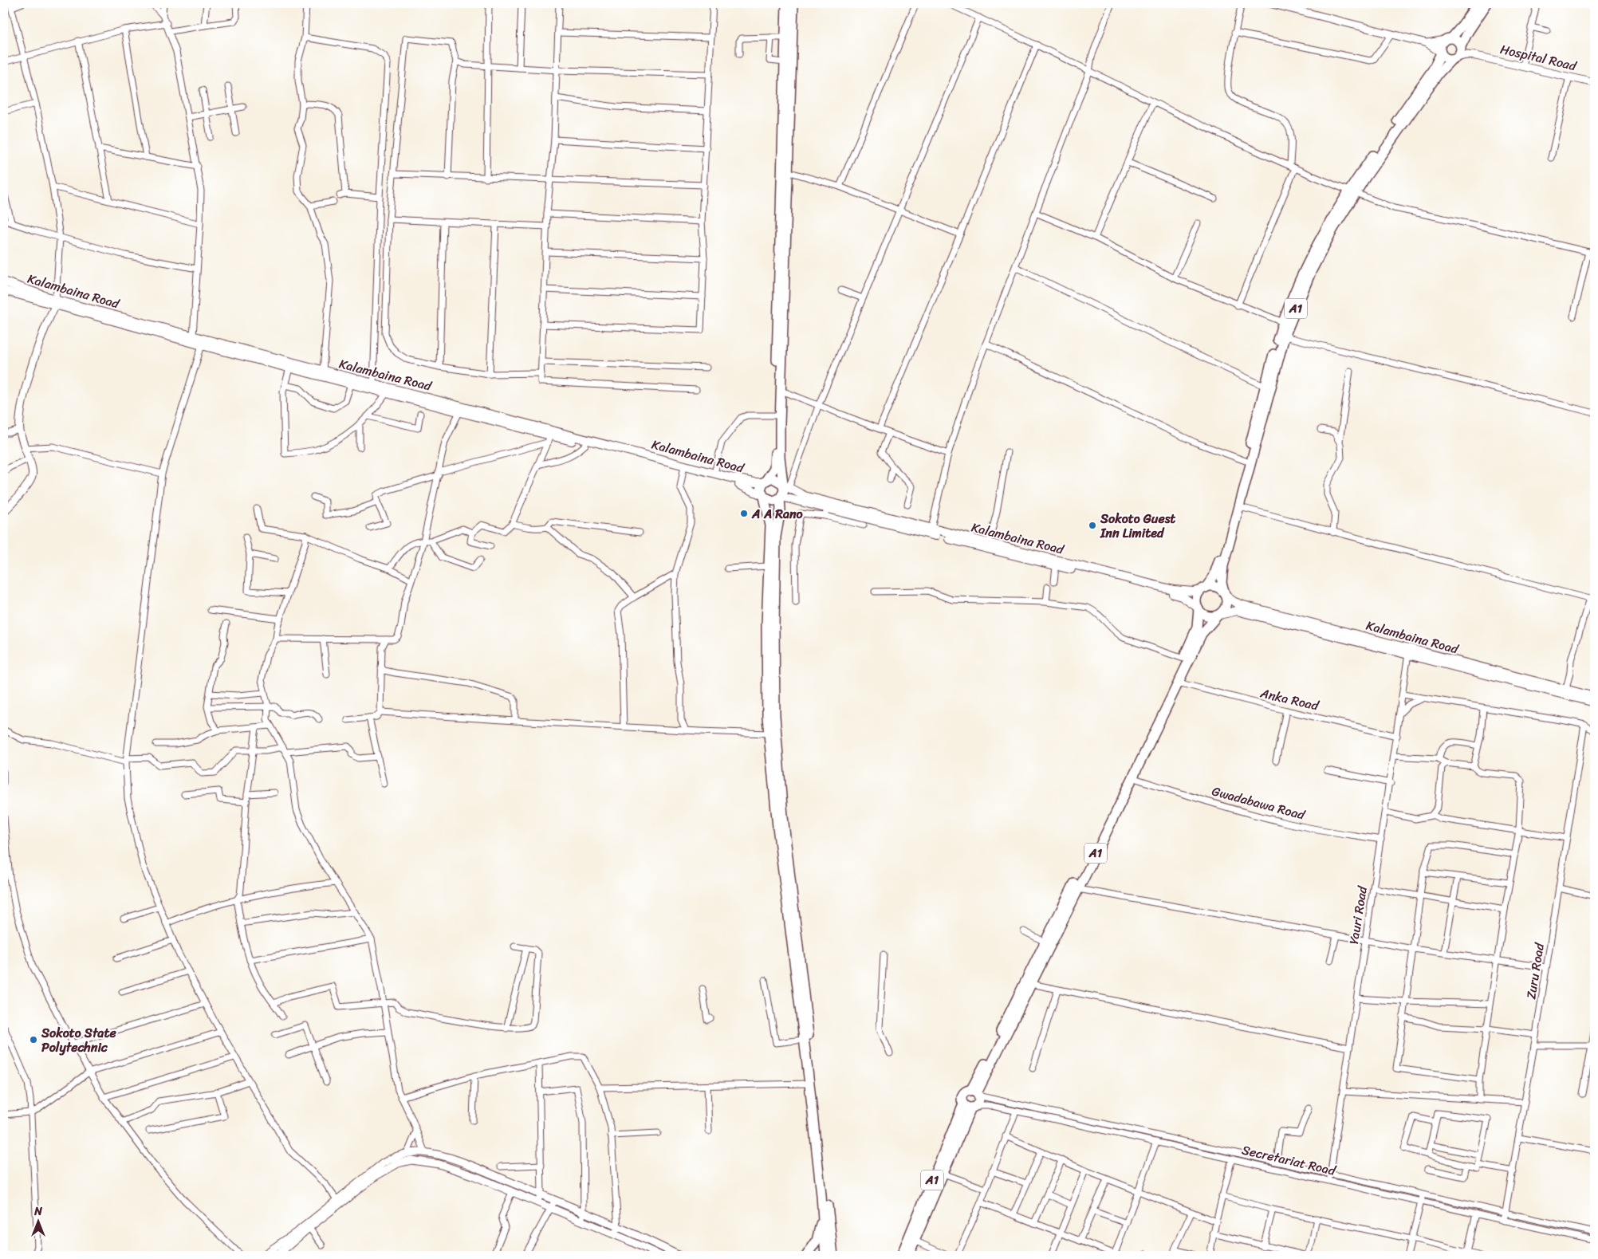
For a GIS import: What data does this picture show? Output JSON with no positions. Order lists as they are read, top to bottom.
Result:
{
  "streets": {
    "main road": ["Kalambaina Road", "A1"],
    "street": [
      "Hospital Road",
      "Anka Road",
      "Gwadabawa Road",
      "Yauri Road",
      "Zuru Road",
      "Secretariat Road"
    ]
  },
  "crossings": [
    ["Kalambaina Road", "A1"],
    ["A1", "Anka Road"],
    ["A1", "Gwadabawa Road"],
    ["A1", "Secretariat Road"],
    ["Anka Road", "Yauri Road"],
    ["Gwadabawa Road", "Yauri Road"],
    ["Yauri Road", "Secretariat Road"],
    ["Zuru Road", "Secretariat Road"]
  ],
  "places": ["A A Rano", "Sokoto Guest Inn Limited", "Sokoto State Polytechnic"],
  "north": "top"
}
